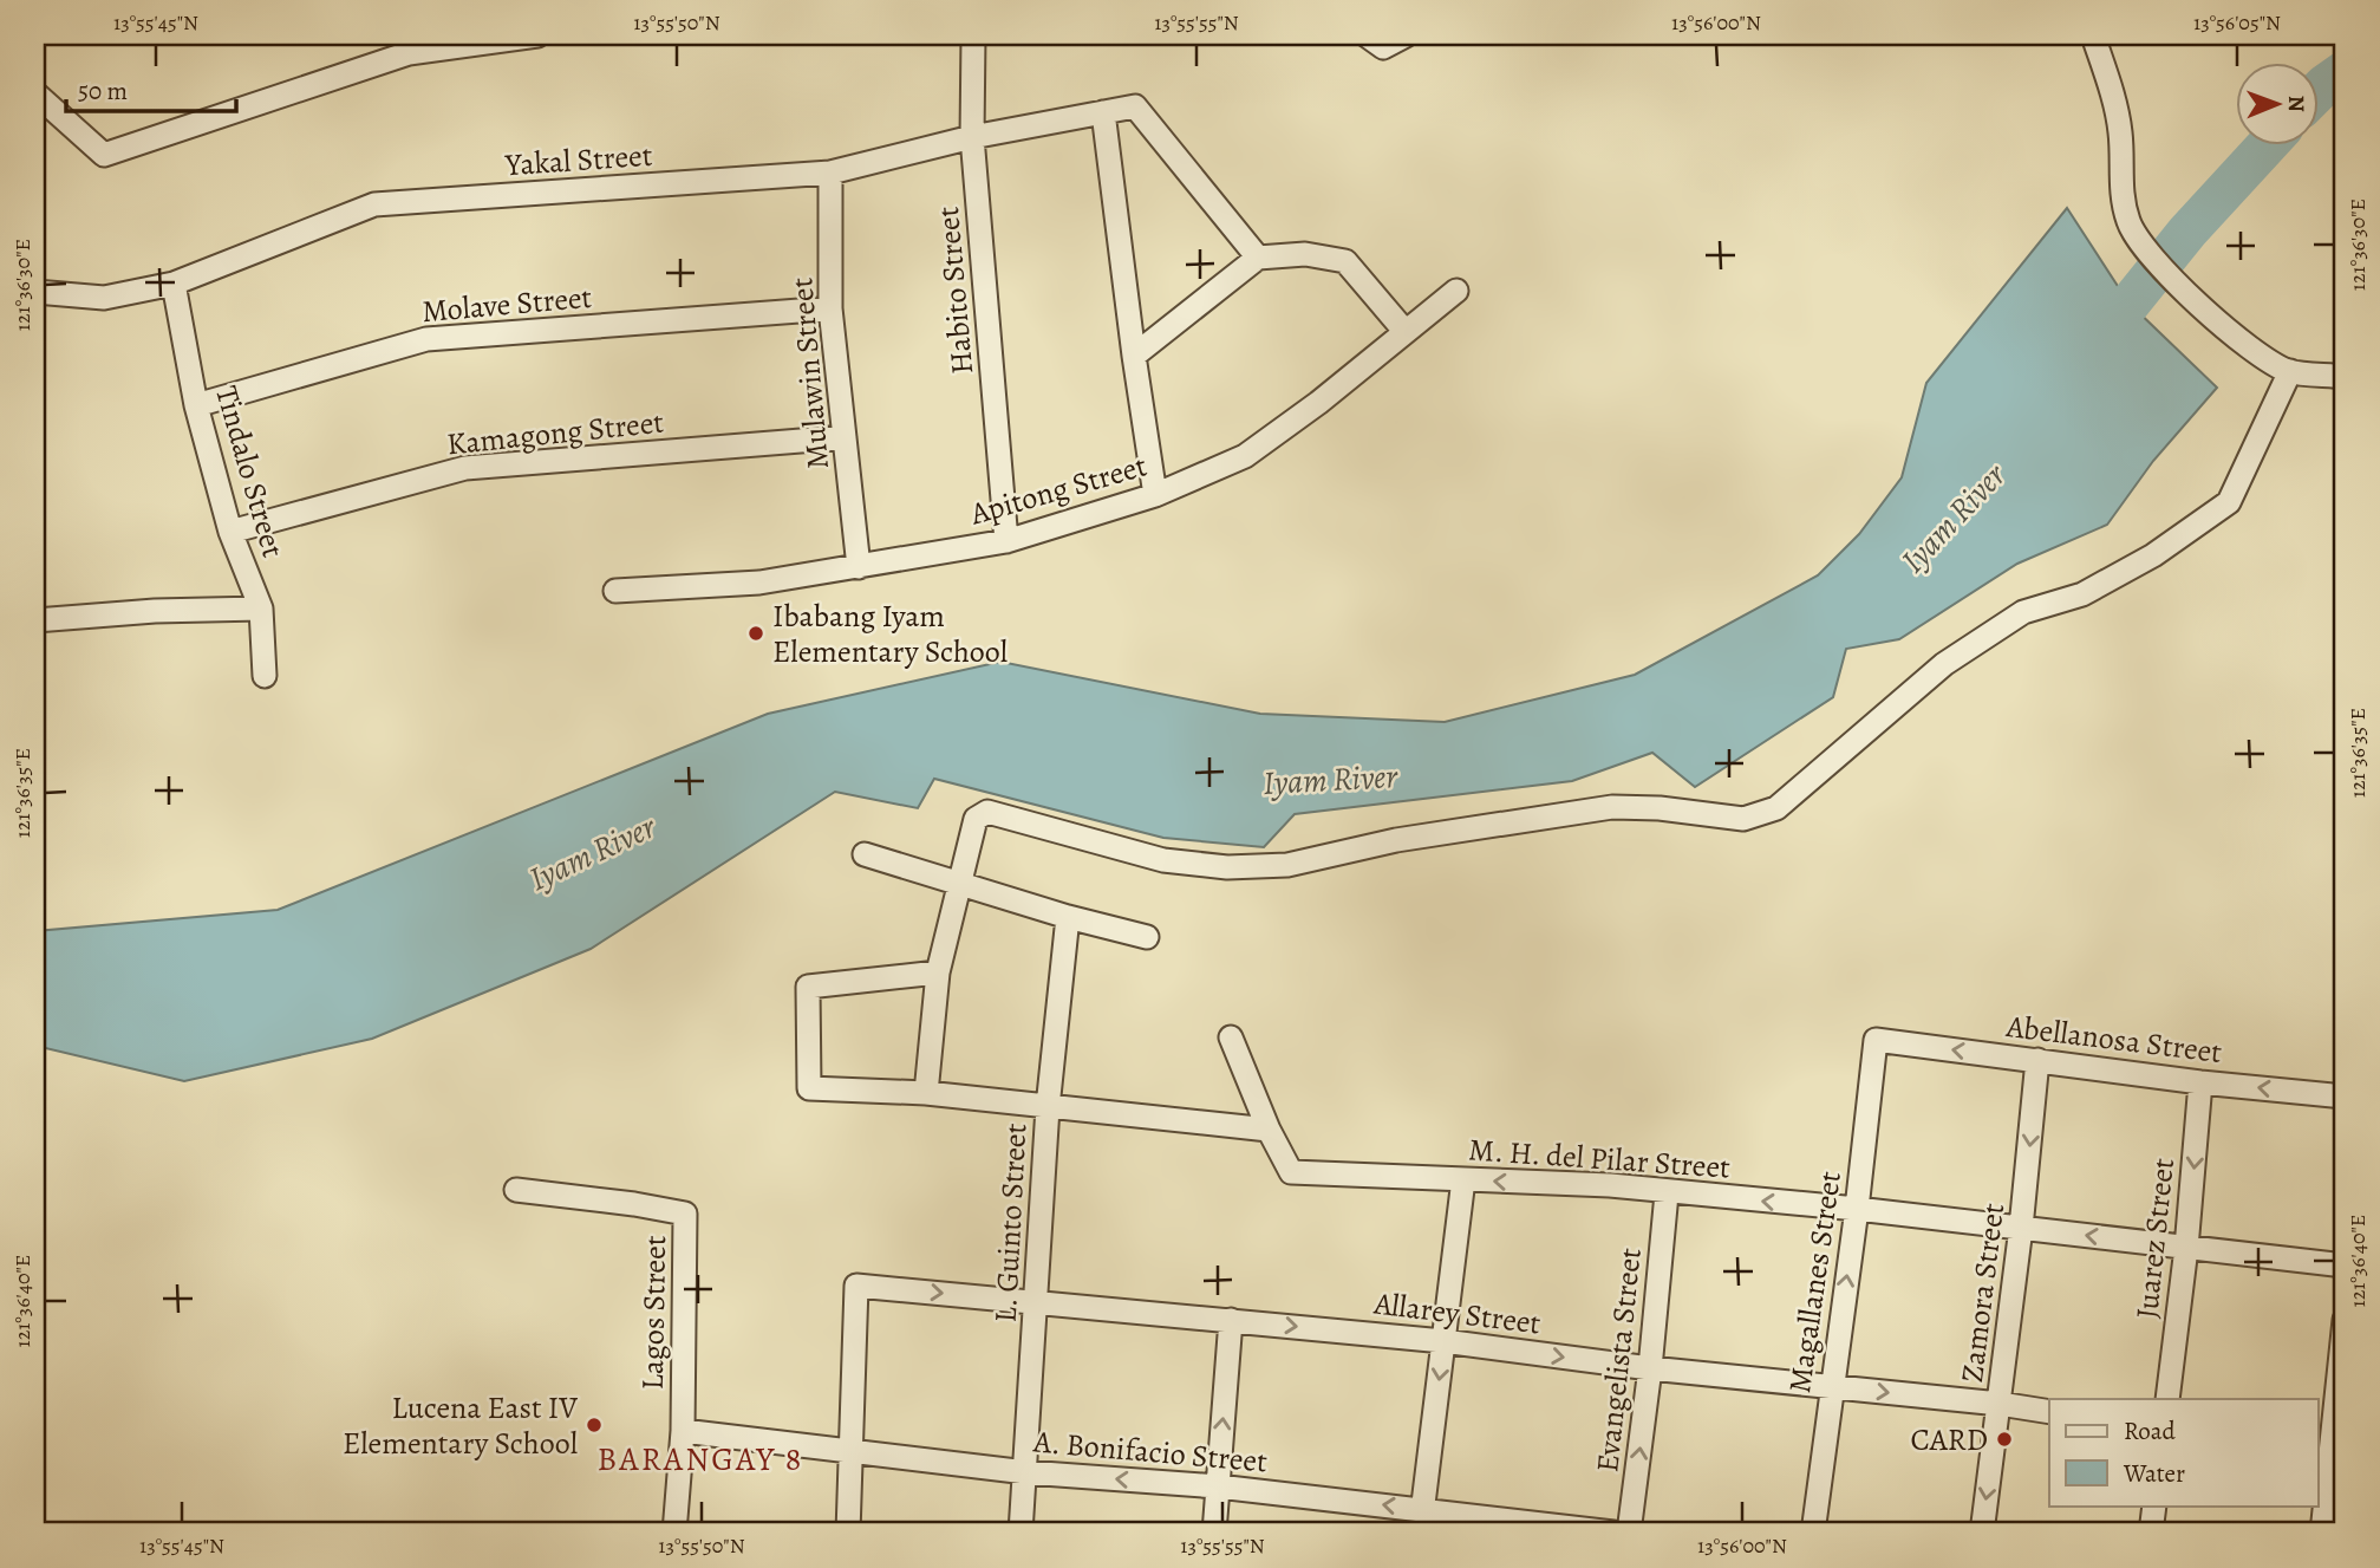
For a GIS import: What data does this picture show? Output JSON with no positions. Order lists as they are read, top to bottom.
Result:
{
  "streets": {
    "street": [
      "Yakal Street",
      "Habito Street",
      "Molave Street",
      "Mulawin Street",
      "Kamagong Street",
      "Tindalo Street",
      "Apitong Street",
      "Abellanosa Street",
      "M. H. del Pilar Street",
      "L. Guinto Street",
      "Juarez Street",
      "Magallanes Street",
      "Zamora Street",
      "Lagos Street",
      "Allarey Street",
      "Evangelista Street",
      "A. Bonifacio Street"
    ]
  },
  "crossings": [
    ["Yakal Street", "Habito Street"],
    ["Yakal Street", "Mulawin Street"],
    ["Yakal Street", "Tindalo Street"],
    ["Habito Street", "Apitong Street"],
    ["Molave Street", "Mulawin Street"],
    ["Molave Street", "Tindalo Street"],
    ["Mulawin Street", "Kamagong Street"],
    ["Mulawin Street", "Apitong Street"],
    ["Kamagong Street", "Tindalo Street"],
    ["Abellanosa Street", "Juarez Street"],
    ["Abellanosa Street", "Magallanes Street"],
    ["Abellanosa Street", "Zamora Street"],
    ["M. H. del Pilar Street", "Juarez Street"],
    ["M. H. del Pilar Street", "Magallanes Street"],
    ["M. H. del Pilar Street", "Zamora Street"],
    ["M. H. del Pilar Street", "Evangelista Street"],
    ["L. Guinto Street", "Allarey Street"],
    ["L. Guinto Street", "A. Bonifacio Street"],
    ["Magallanes Street", "Allarey Street"],
    ["Zamora Street", "Allarey Street"],
    ["Lagos Street", "A. Bonifacio Street"],
    ["Allarey Street", "Evangelista Street"],
    ["Allarey Street", "A. Bonifacio Street"]
  ],
  "one_way": [
    "Abellanosa Street",
    "M. H. del Pilar Street",
    "Juarez Street",
    "Magallanes Street",
    "Zamora Street",
    "Allarey Street",
    "Evangelista Street",
    "A. Bonifacio Street"
  ],
  "districts": ["BARANGAY 8"],
  "water": ["Iyam River"],
  "places": ["Ibabang Iyam Elementary School", "Lucena East IV Elementary School", "CARD"],
  "legend": ["Road", "Water"],
  "scale_bar": "50 m",
  "north": "right",
  "coordinates": [
    "13°55'45\"N",
    "13°55'50\"N",
    "13°55'55\"N",
    "13°56'00\"N",
    "13°56'05\"N",
    "121°36'30\"E",
    "121°36'35\"E",
    "121°36'40\"E"
  ]
}
